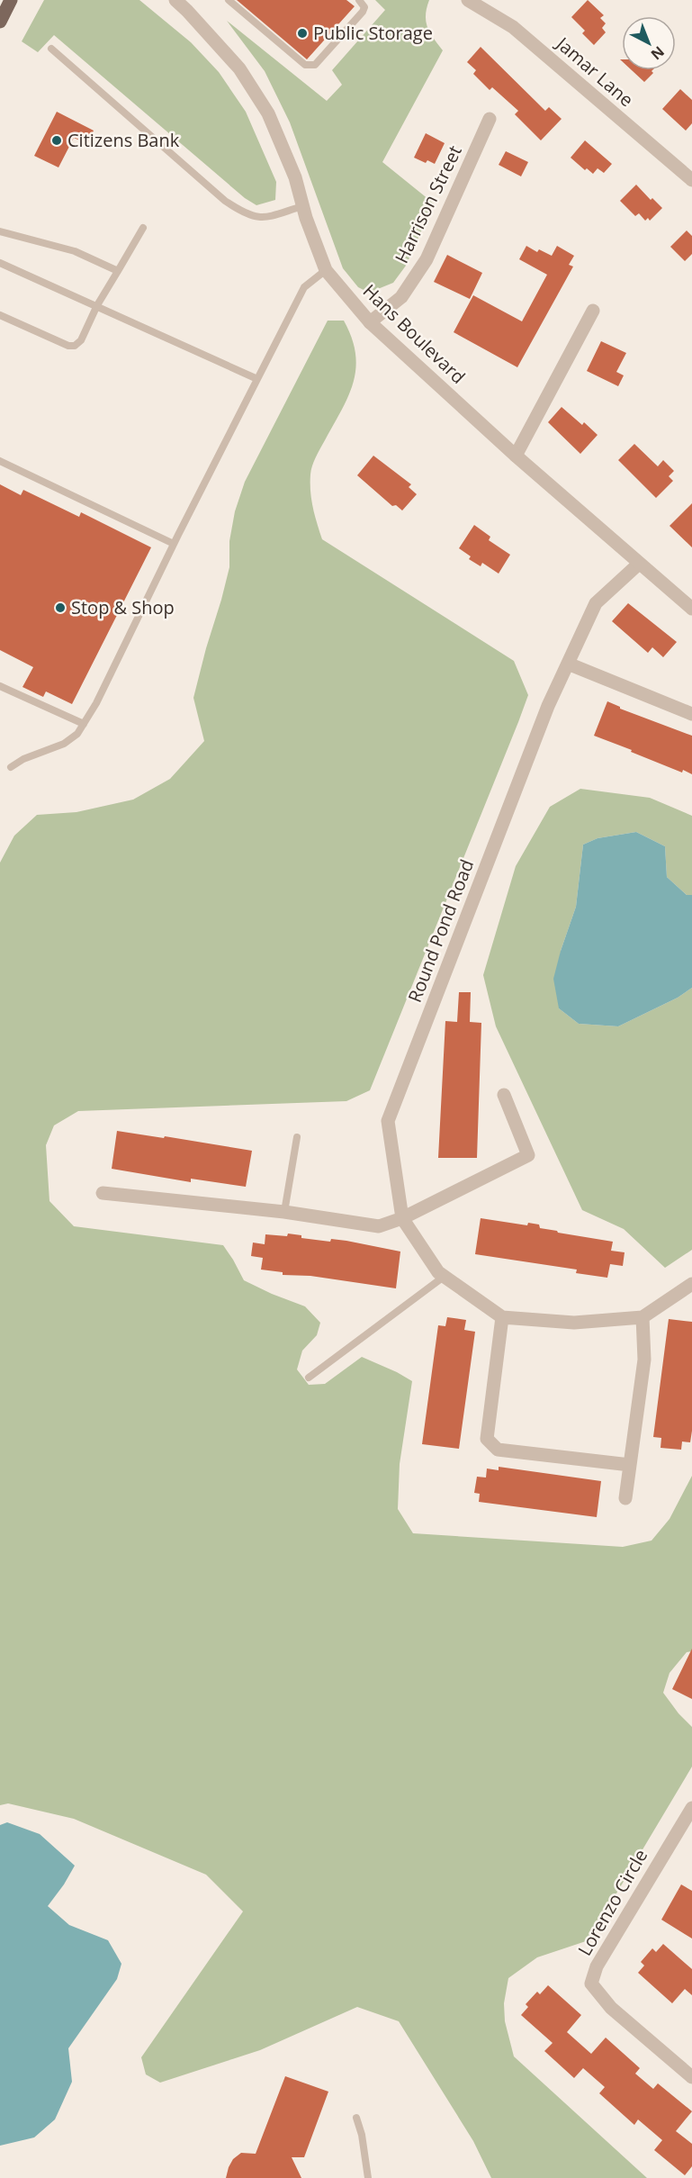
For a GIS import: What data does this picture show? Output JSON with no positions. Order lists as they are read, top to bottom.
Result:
{
  "streets": {
    "street": [
      "Jamar Lane",
      "Harrison Street",
      "Hans Boulevard",
      "Round Pond Road",
      "Lorenzo Circle"
    ]
  },
  "crossings": [
    ["Harrison Street", "Hans Boulevard"],
    ["Hans Boulevard", "Round Pond Road"]
  ],
  "places": ["Public Storage", "Citizens Bank", "Stop & Shop"],
  "north": "bottom right"
}
